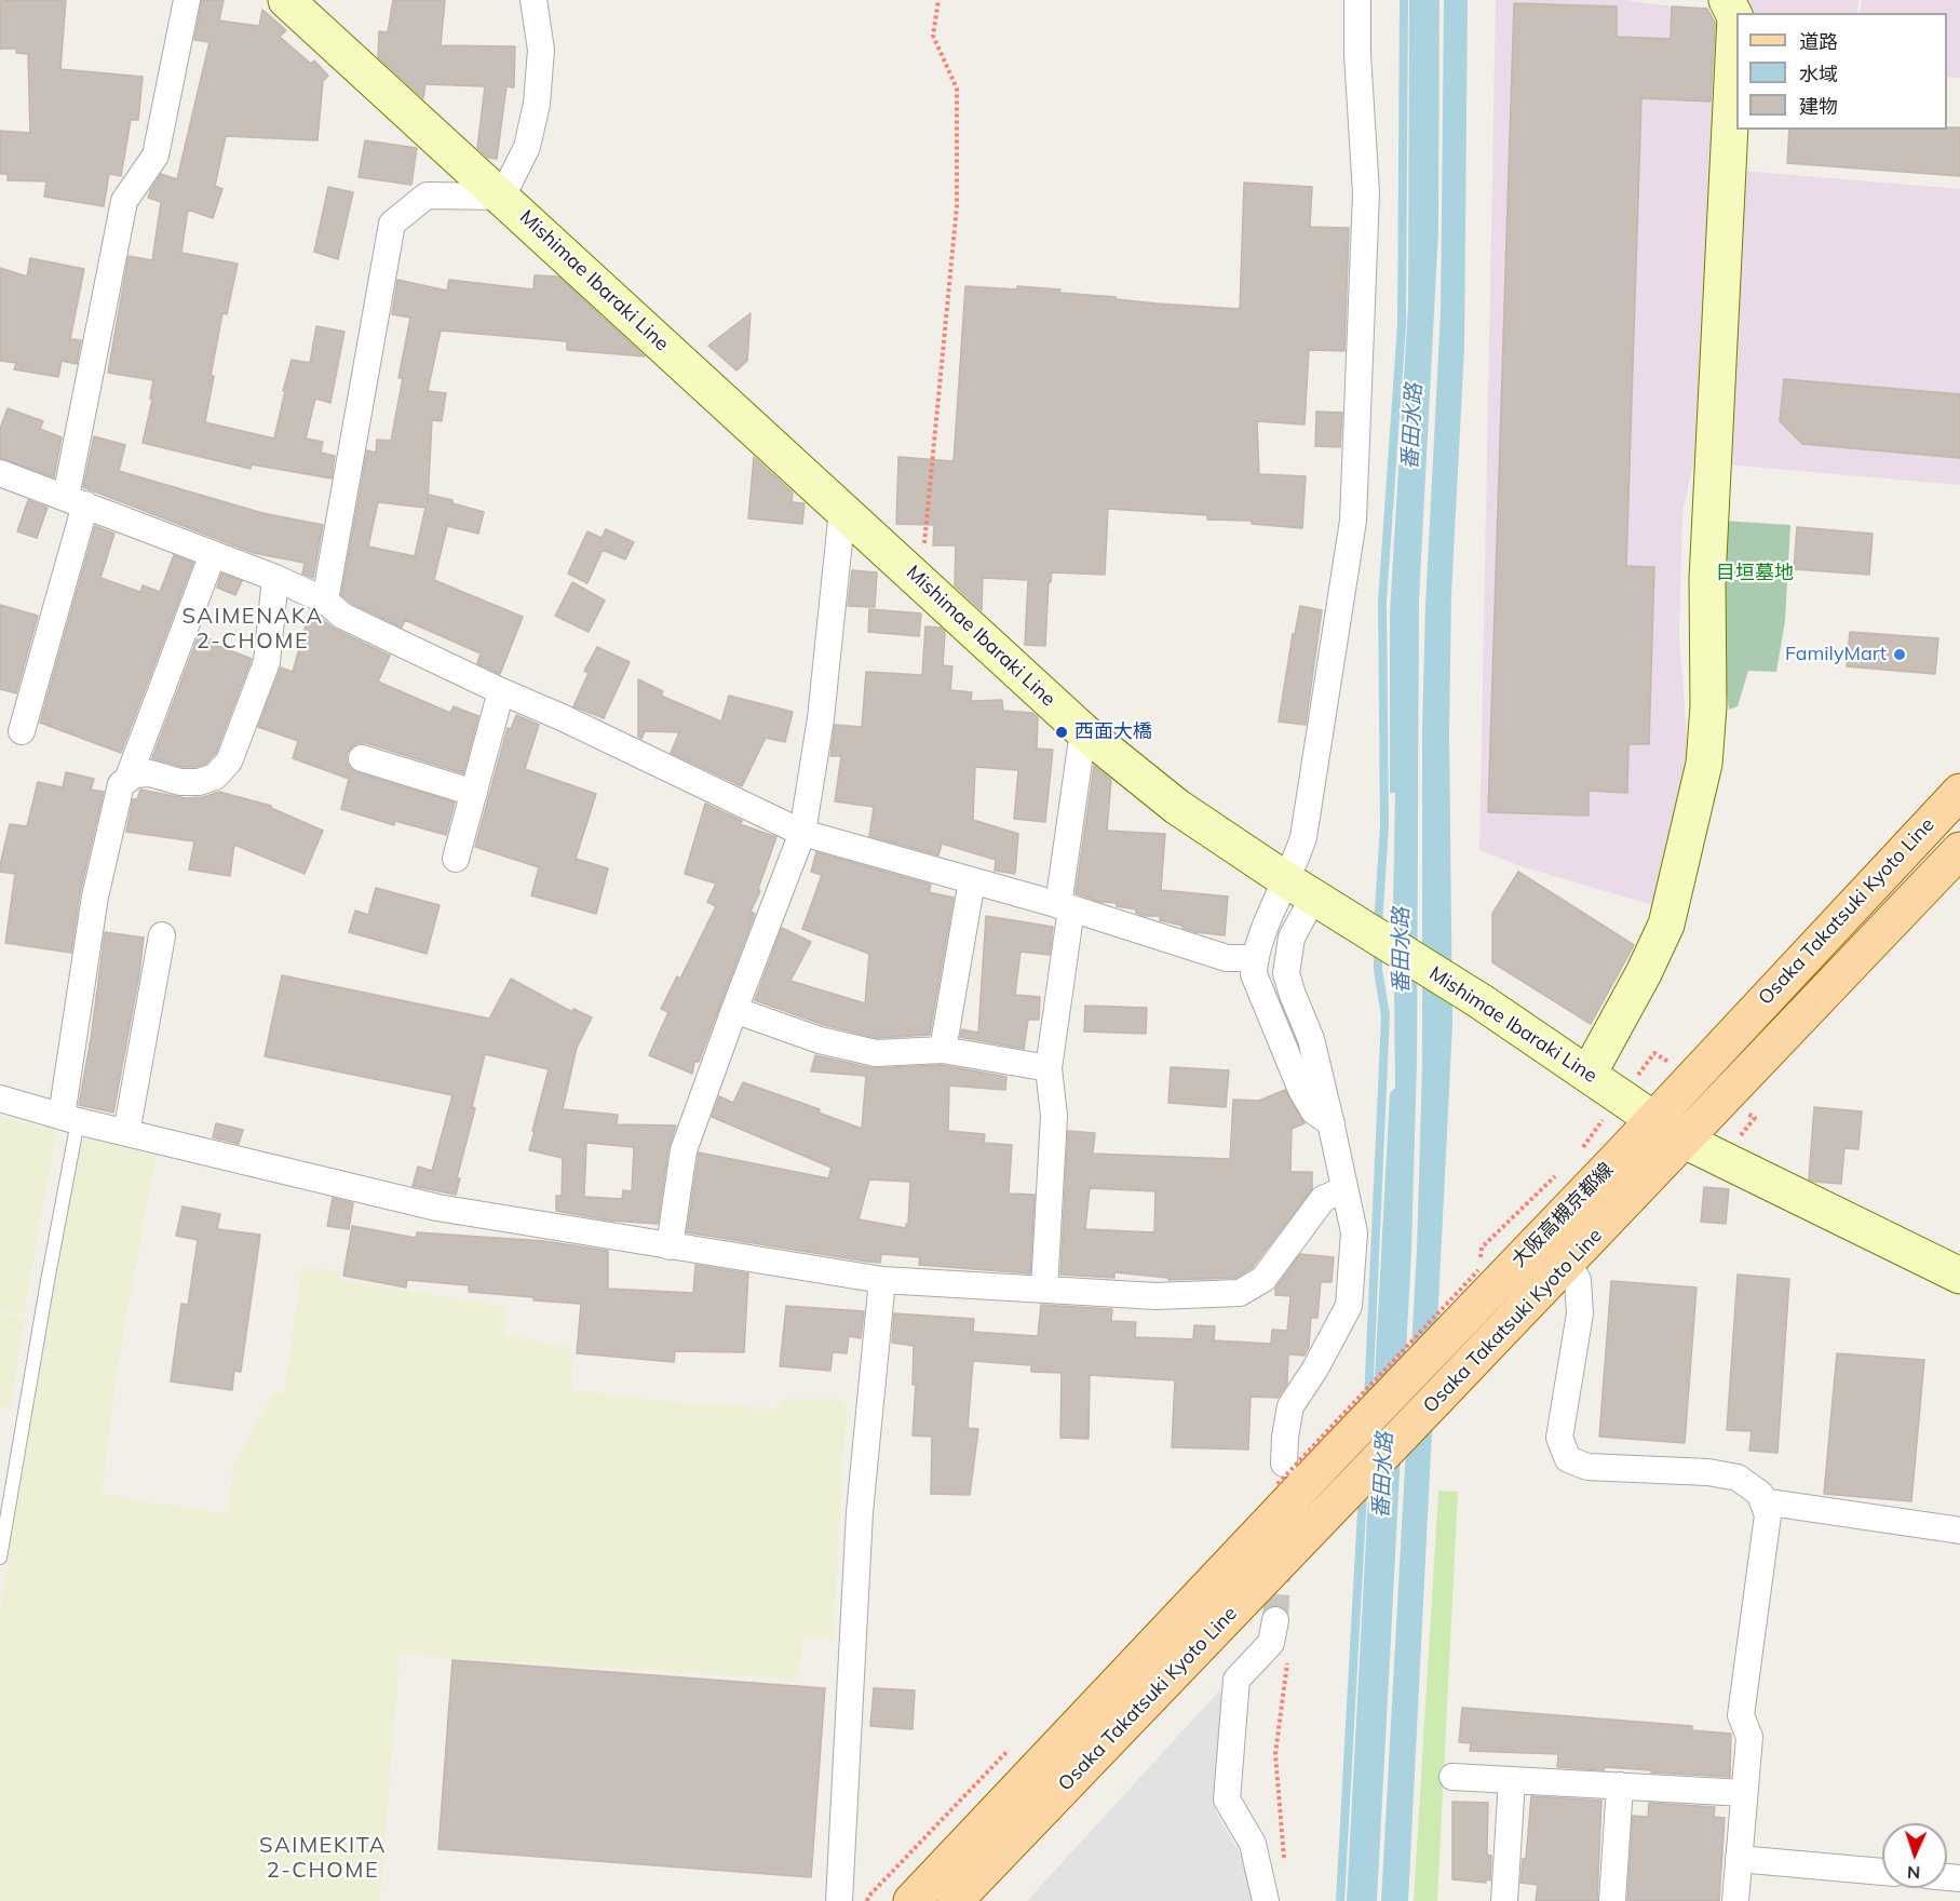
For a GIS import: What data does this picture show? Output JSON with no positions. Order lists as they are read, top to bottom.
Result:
{
  "streets": {
    "main road": ["Mishimae Ibaraki Line", "Osaka Takatsuki Kyoto Line", "大阪高槻京都線"]
  },
  "crossings": [
    ["Mishimae Ibaraki Line", "Osaka Takatsuki Kyoto Line"],
    ["Mishimae Ibaraki Line", "大阪高槻京都線"],
    ["Osaka Takatsuki Kyoto Line", "大阪高槻京都線"]
  ],
  "districts": ["SAIMENAKA 2-CHOME", "SAIMEKITA 2-CHOME"],
  "water": ["番田水路"],
  "parks": ["目垣墓地"],
  "places": ["FamilyMart", "西面大橋"],
  "legend": ["道路", "水域", "建物"],
  "north": "bottom"
}
